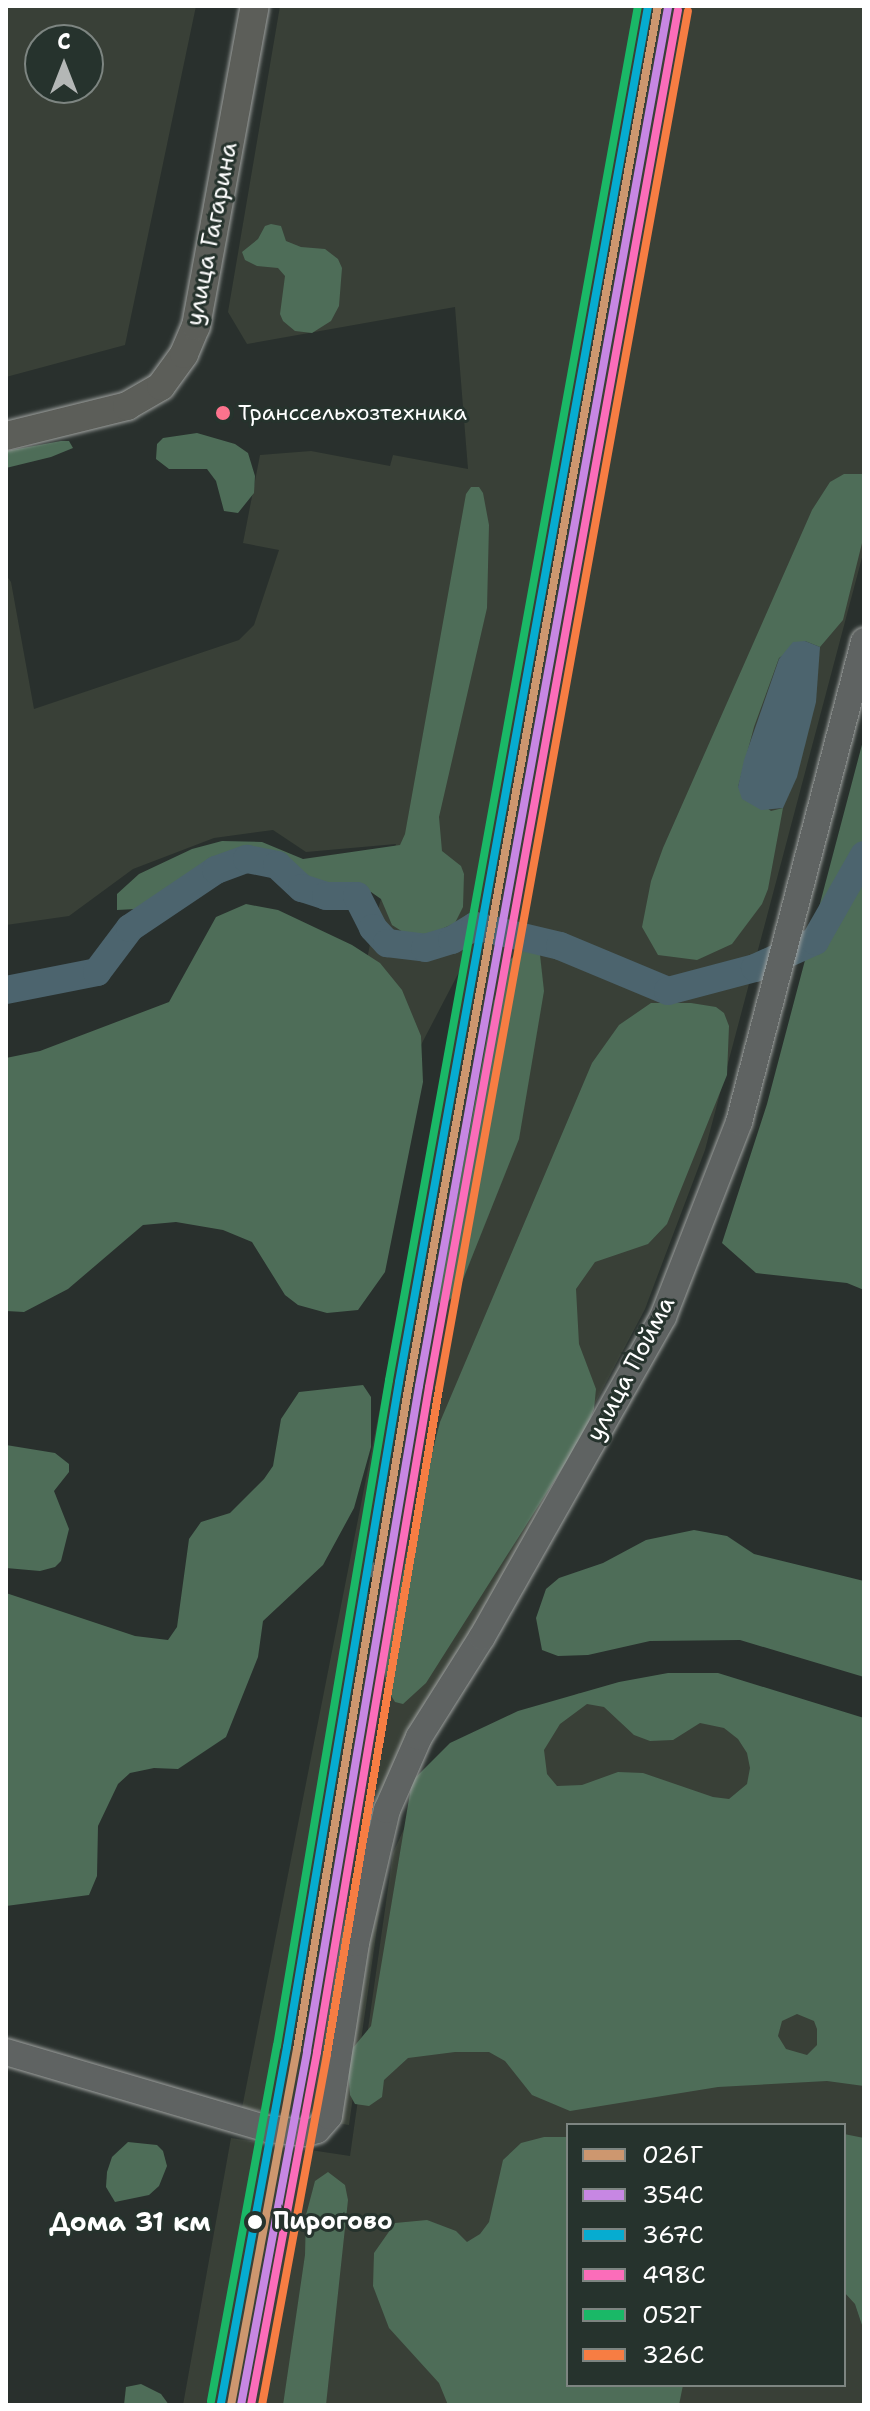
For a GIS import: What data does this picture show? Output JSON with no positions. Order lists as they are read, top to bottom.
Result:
{
  "streets": {
    "main road": ["улица Гагарина", "улица Пойма"]
  },
  "districts": ["Дома 31 км"],
  "places": ["Транссельхозтехника", "Пирогово"],
  "lines": [
    "transit line 026Г",
    "transit line 367С",
    "transit line 052Г",
    "transit line 354С",
    "transit line 498С",
    "transit line 326С"
  ],
  "legend": [
    "026Г",
    "354С",
    "367С",
    "498С",
    "052Г",
    "326С"
  ],
  "north": "top"
}
